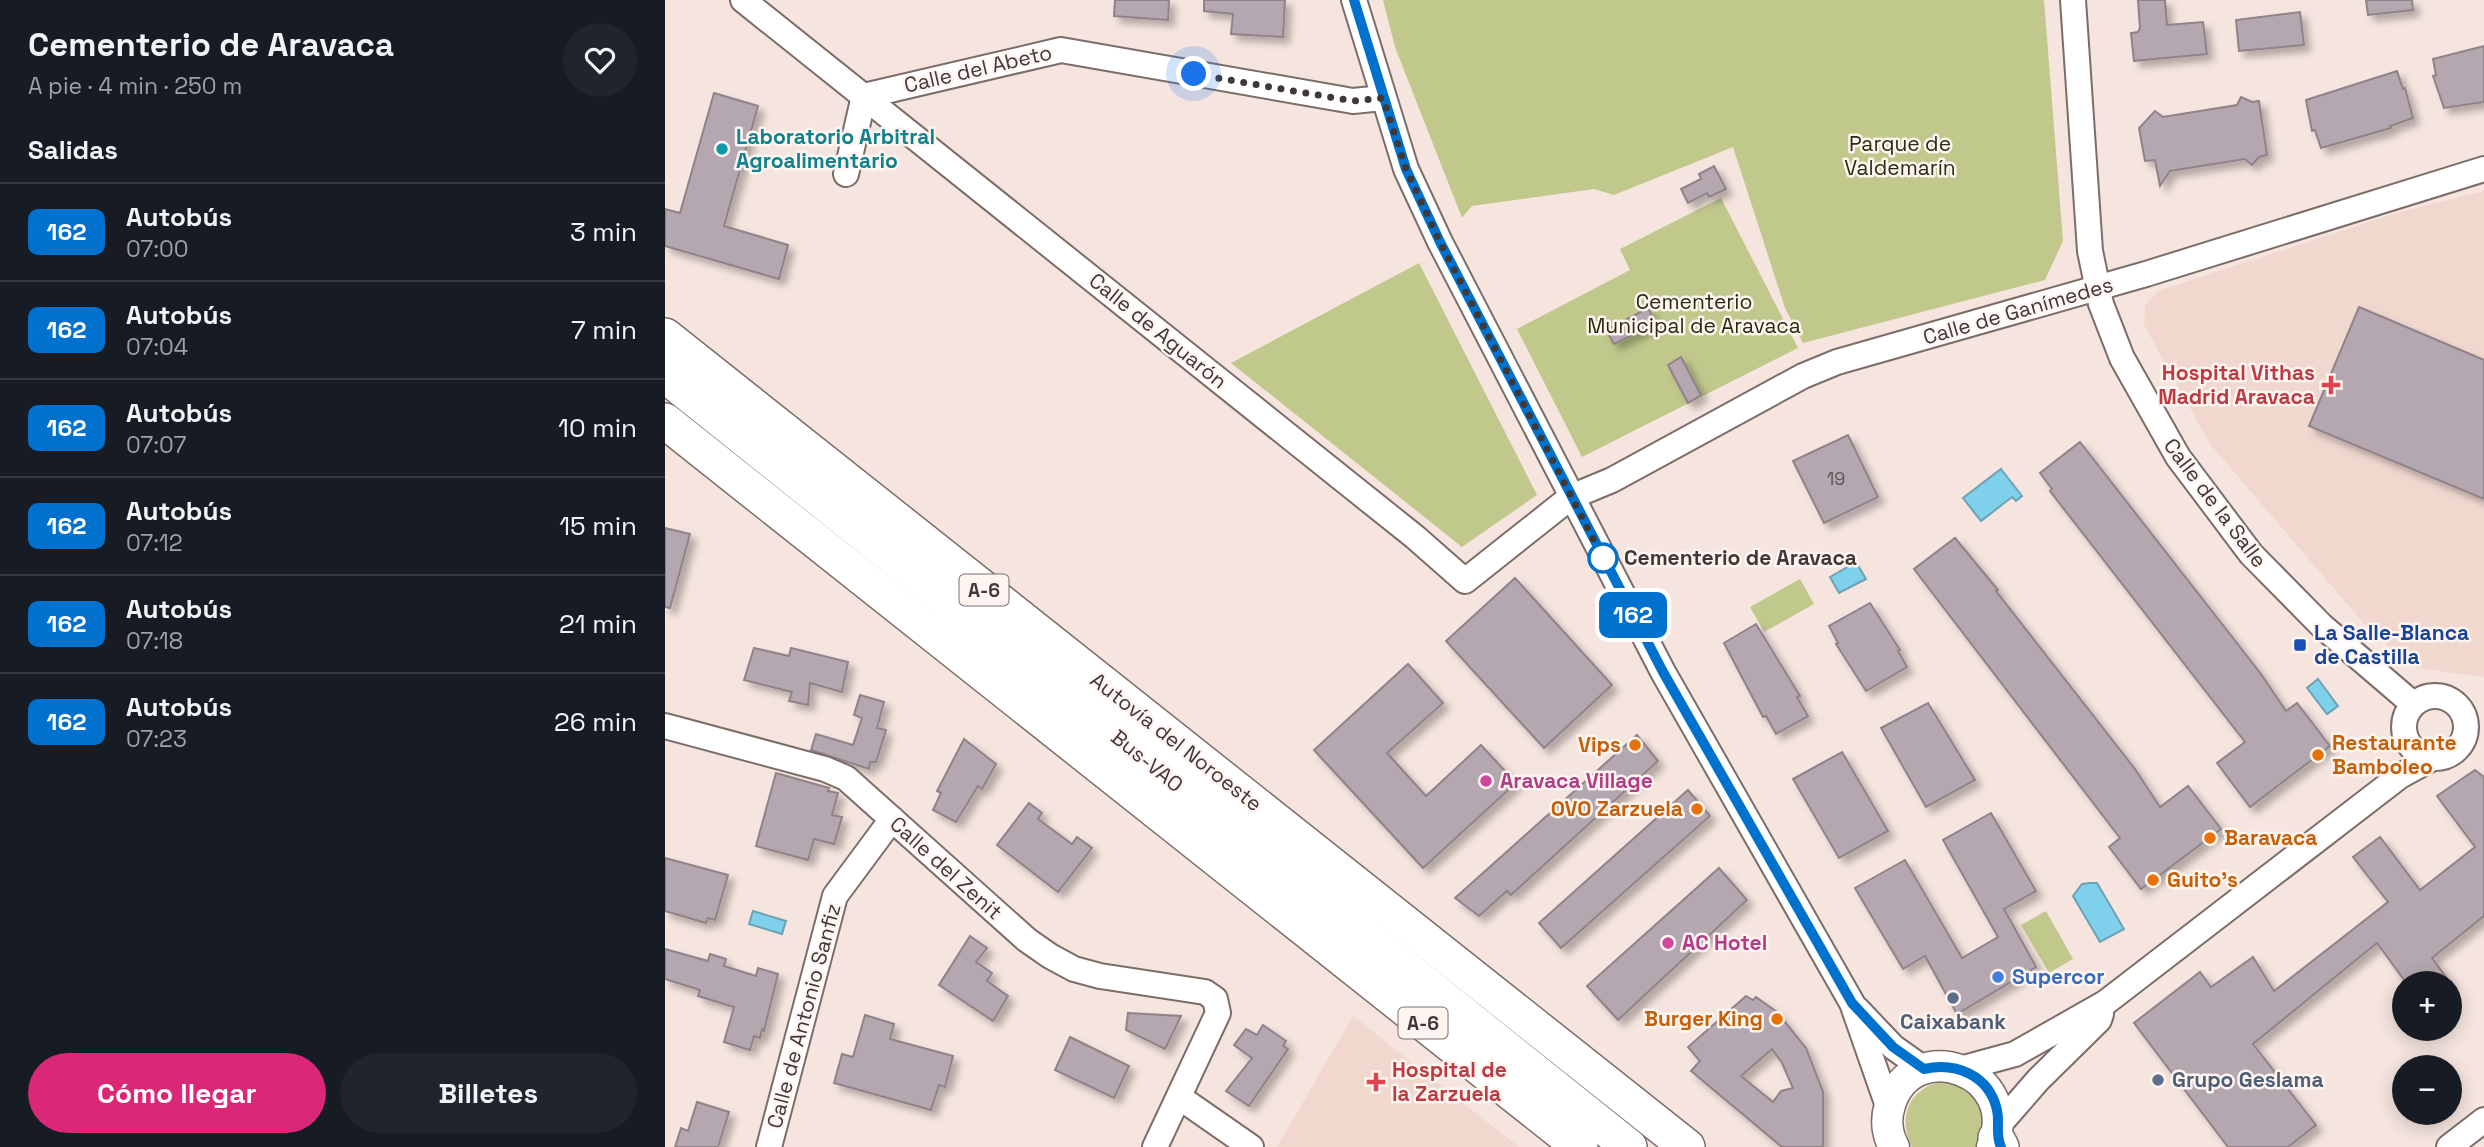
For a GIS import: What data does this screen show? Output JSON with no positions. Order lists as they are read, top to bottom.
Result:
{
  "streets": {
    "highway": ["A-6", "Autovía del Noroeste", "Bus-VAO"],
    "street": [
      "Calle del Abeto",
      "Calle de Ganímedes",
      "Calle de Aguarón",
      "Calle de la Salle",
      "Calle del Zenit",
      "Calle de Antonio Sanfiz"
    ]
  },
  "crossings": [
    ["Calle del Abeto", "Calle de Aguarón"],
    ["Calle de Ganímedes", "Calle de Aguarón"],
    ["Calle de Ganímedes", "Calle de la Salle"],
    ["Calle del Zenit", "Calle de Antonio Sanfiz"]
  ],
  "parks": ["Parque de Valdemarín", "Cementerio Municipal de Aravaca"],
  "places": {
    "other": [
      "Laboratorio Arbitral Agroalimentario",
      "Cementerio de Aravaca",
      "Vips",
      "Restaurante Bamboleo",
      "Aravaca Village",
      "OVO Zarzuela",
      "Baravaca",
      "Guito's",
      "AC Hotel",
      "Supercor",
      "Caixabank",
      "Burger King",
      "Grupo Geslama"
    ],
    "health": ["Hospital Vithas Madrid Aravaca", "Hospital de la Zarzuela"],
    "transit": ["La Salle-Blanca de Castilla"]
  },
  "lines": ["bus line 162"],
  "house_numbers": ["19"],
  "page": {
    "heading": [
      ["Cementerio de Aravaca", "A pie · 4 min · 250 m"],
      "Salidas"
    ],
    "on_map": "162",
    "list": [
      {
        "mark": "162",
        "name": "Autobús",
        "note": "07:00",
        "value": "3 min"
      },
      {
        "mark": "162",
        "name": "Autobús",
        "note": "07:04",
        "value": "7 min"
      },
      {
        "mark": "162",
        "name": "Autobús",
        "note": "07:07",
        "value": "10 min"
      },
      {
        "mark": "162",
        "name": "Autobús",
        "note": "07:12",
        "value": "15 min"
      },
      {
        "mark": "162",
        "name": "Autobús",
        "note": "07:18",
        "value": "21 min"
      },
      {
        "mark": "162",
        "name": "Autobús",
        "note": "07:23",
        "value": "26 min"
      }
    ],
    "map_buttons": ["+", "−"],
    "buttons": ["Cómo llegar", "Billetes"]
  }
}
